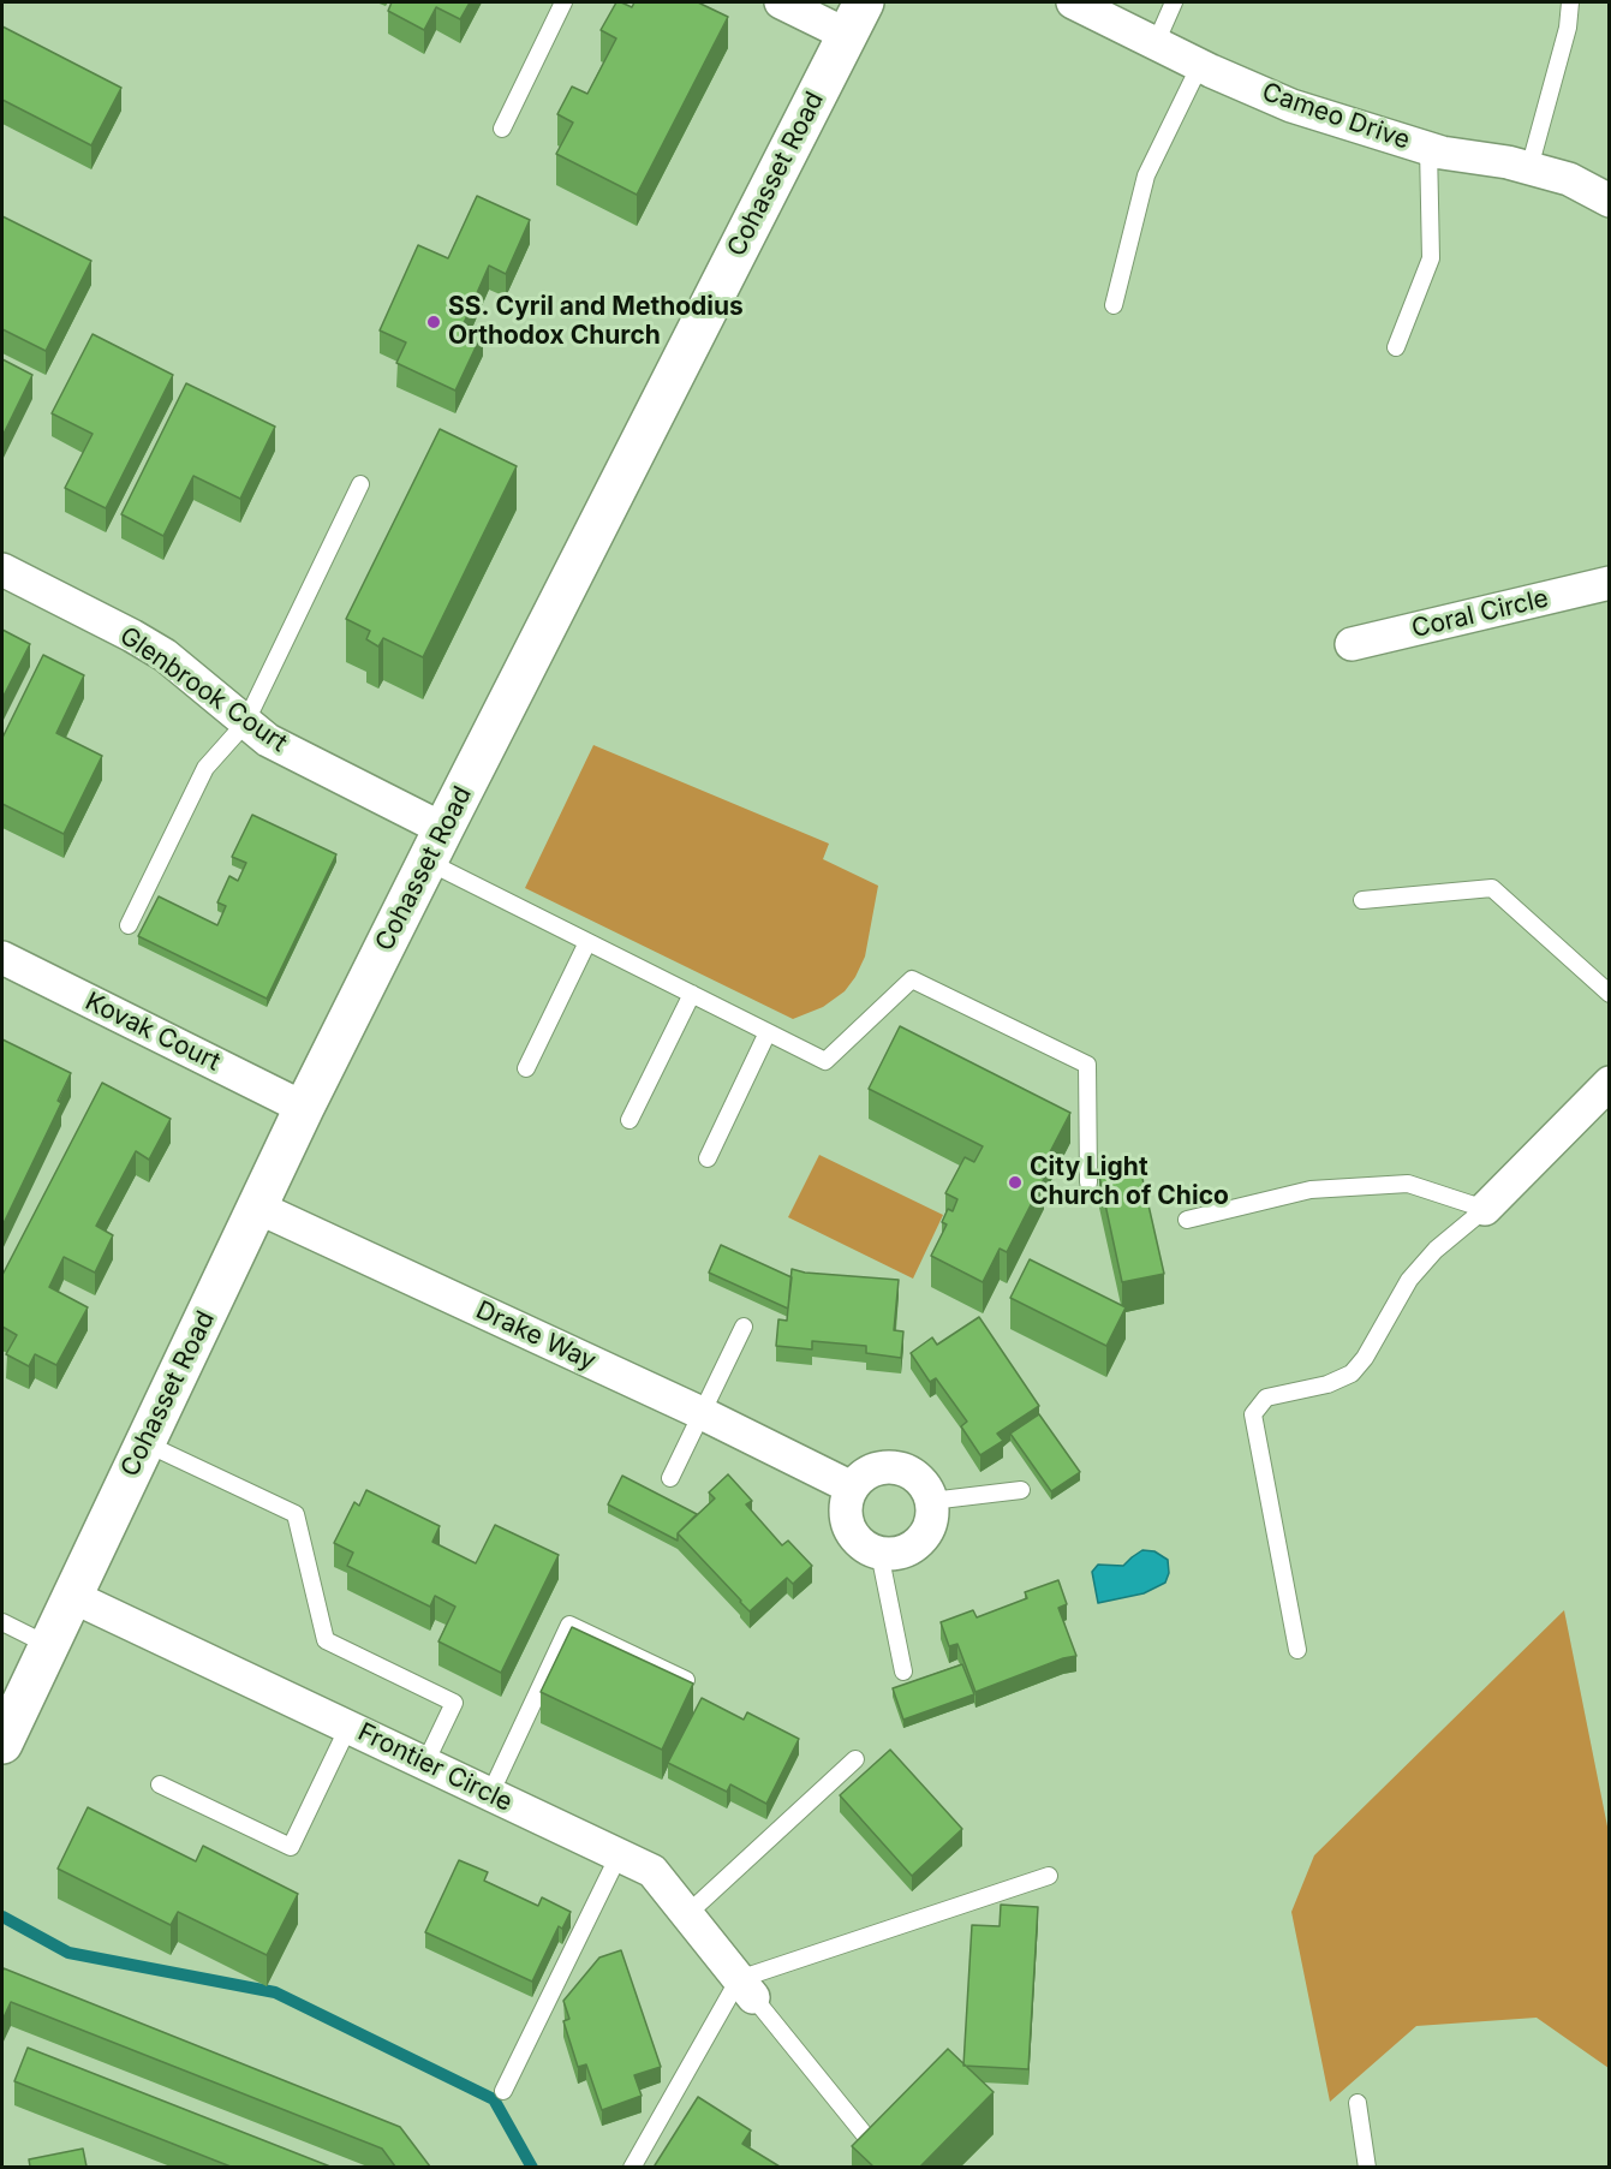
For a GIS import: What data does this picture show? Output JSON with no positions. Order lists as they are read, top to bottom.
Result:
{
  "streets": {
    "street": [
      "Cameo Drive",
      "Cohasset Road",
      "Coral Circle",
      "Glenbrook Court",
      "Kovak Court",
      "Drake Way",
      "Frontier Circle"
    ]
  },
  "crossings": [
    ["Cohasset Road", "Glenbrook Court"],
    ["Cohasset Road", "Kovak Court"],
    ["Cohasset Road", "Drake Way"],
    ["Cohasset Road", "Frontier Circle"]
  ],
  "places": ["SS. Cyril and Methodius Orthodox Church", "City Light Church of Chico"]
}
